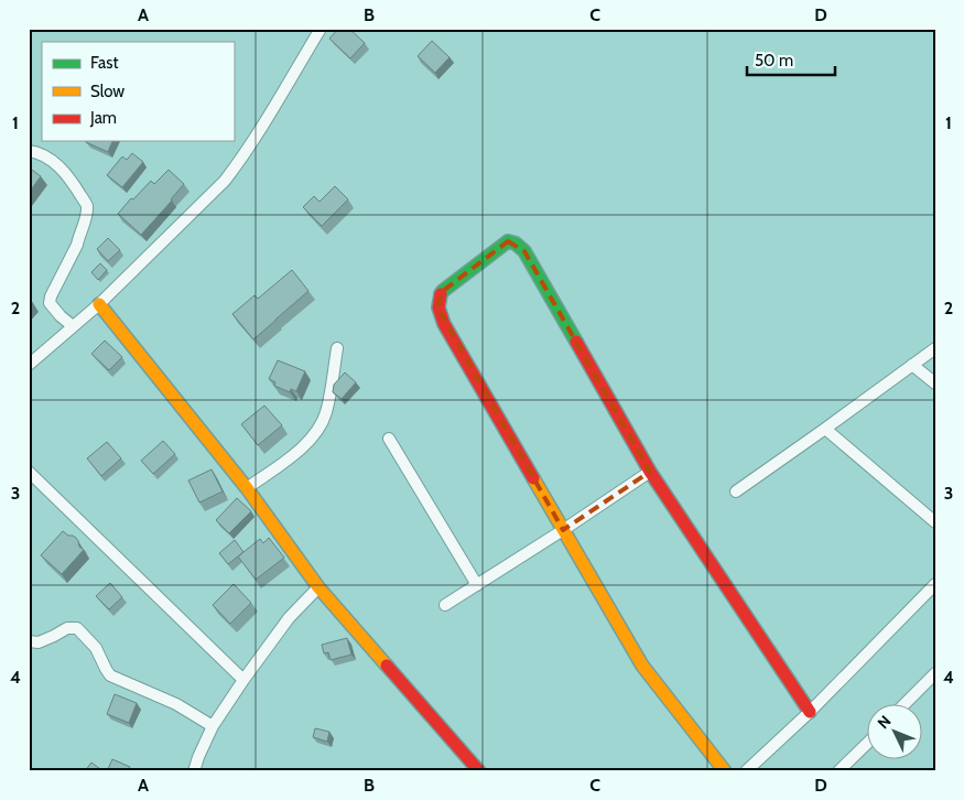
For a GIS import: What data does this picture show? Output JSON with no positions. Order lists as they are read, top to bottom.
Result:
{
  "legend": ["Fast", "Slow", "Jam"],
  "scale_bar": "50 m",
  "north": "top left",
  "grid": {
    "columns": [
      "A",
      "B",
      "C",
      "D"
    ],
    "rows": [
      "1",
      "2",
      "3",
      "4"
    ]
  }
}
